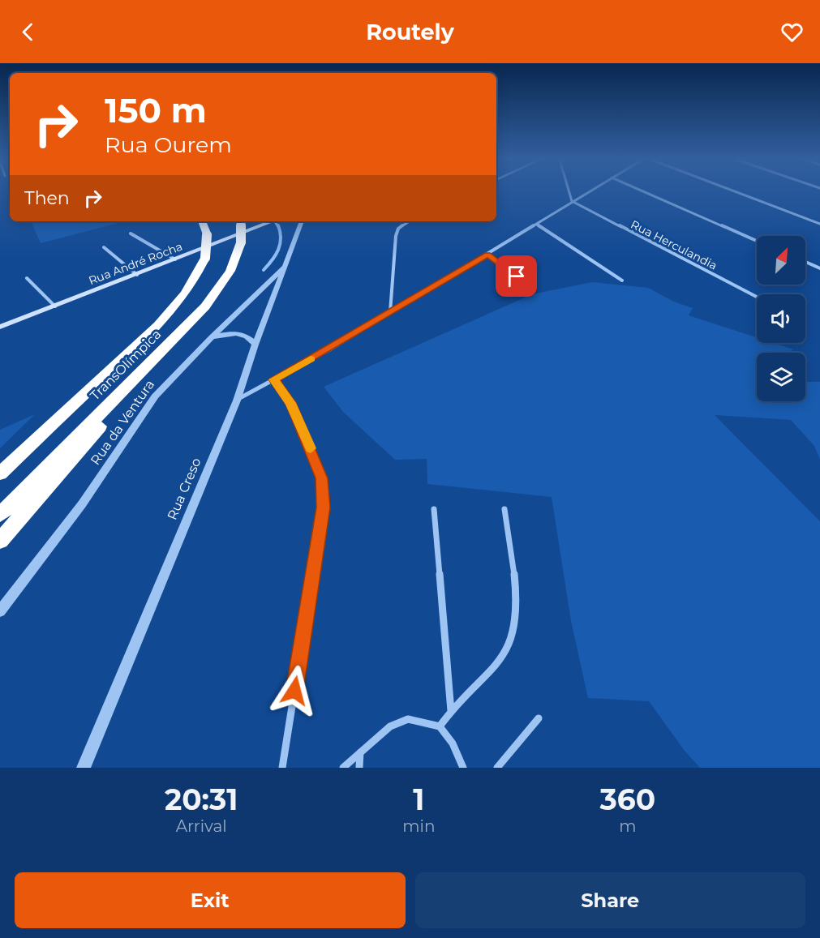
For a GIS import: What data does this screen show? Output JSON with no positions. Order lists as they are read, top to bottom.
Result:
{
  "streets": {
    "highway": ["TransOlímpica"],
    "main road": ["Rua André Rocha"],
    "street": ["Rua Herculandia", "Rua da Ventura", "Rua Creso"]
  },
  "crossings": [
    ["Rua da Ventura", "Rua Creso"]
  ],
  "north": "top right",
  "page": {
    "header": "Routely",
    "turn": ["150 m", "Rua Ourem"],
    "then": "Then",
    "eta": [
      "20:31",
      "Arrival",
      "1",
      "min",
      "360",
      "m"
    ],
    "buttons": ["Exit", "Share"]
  }
}
